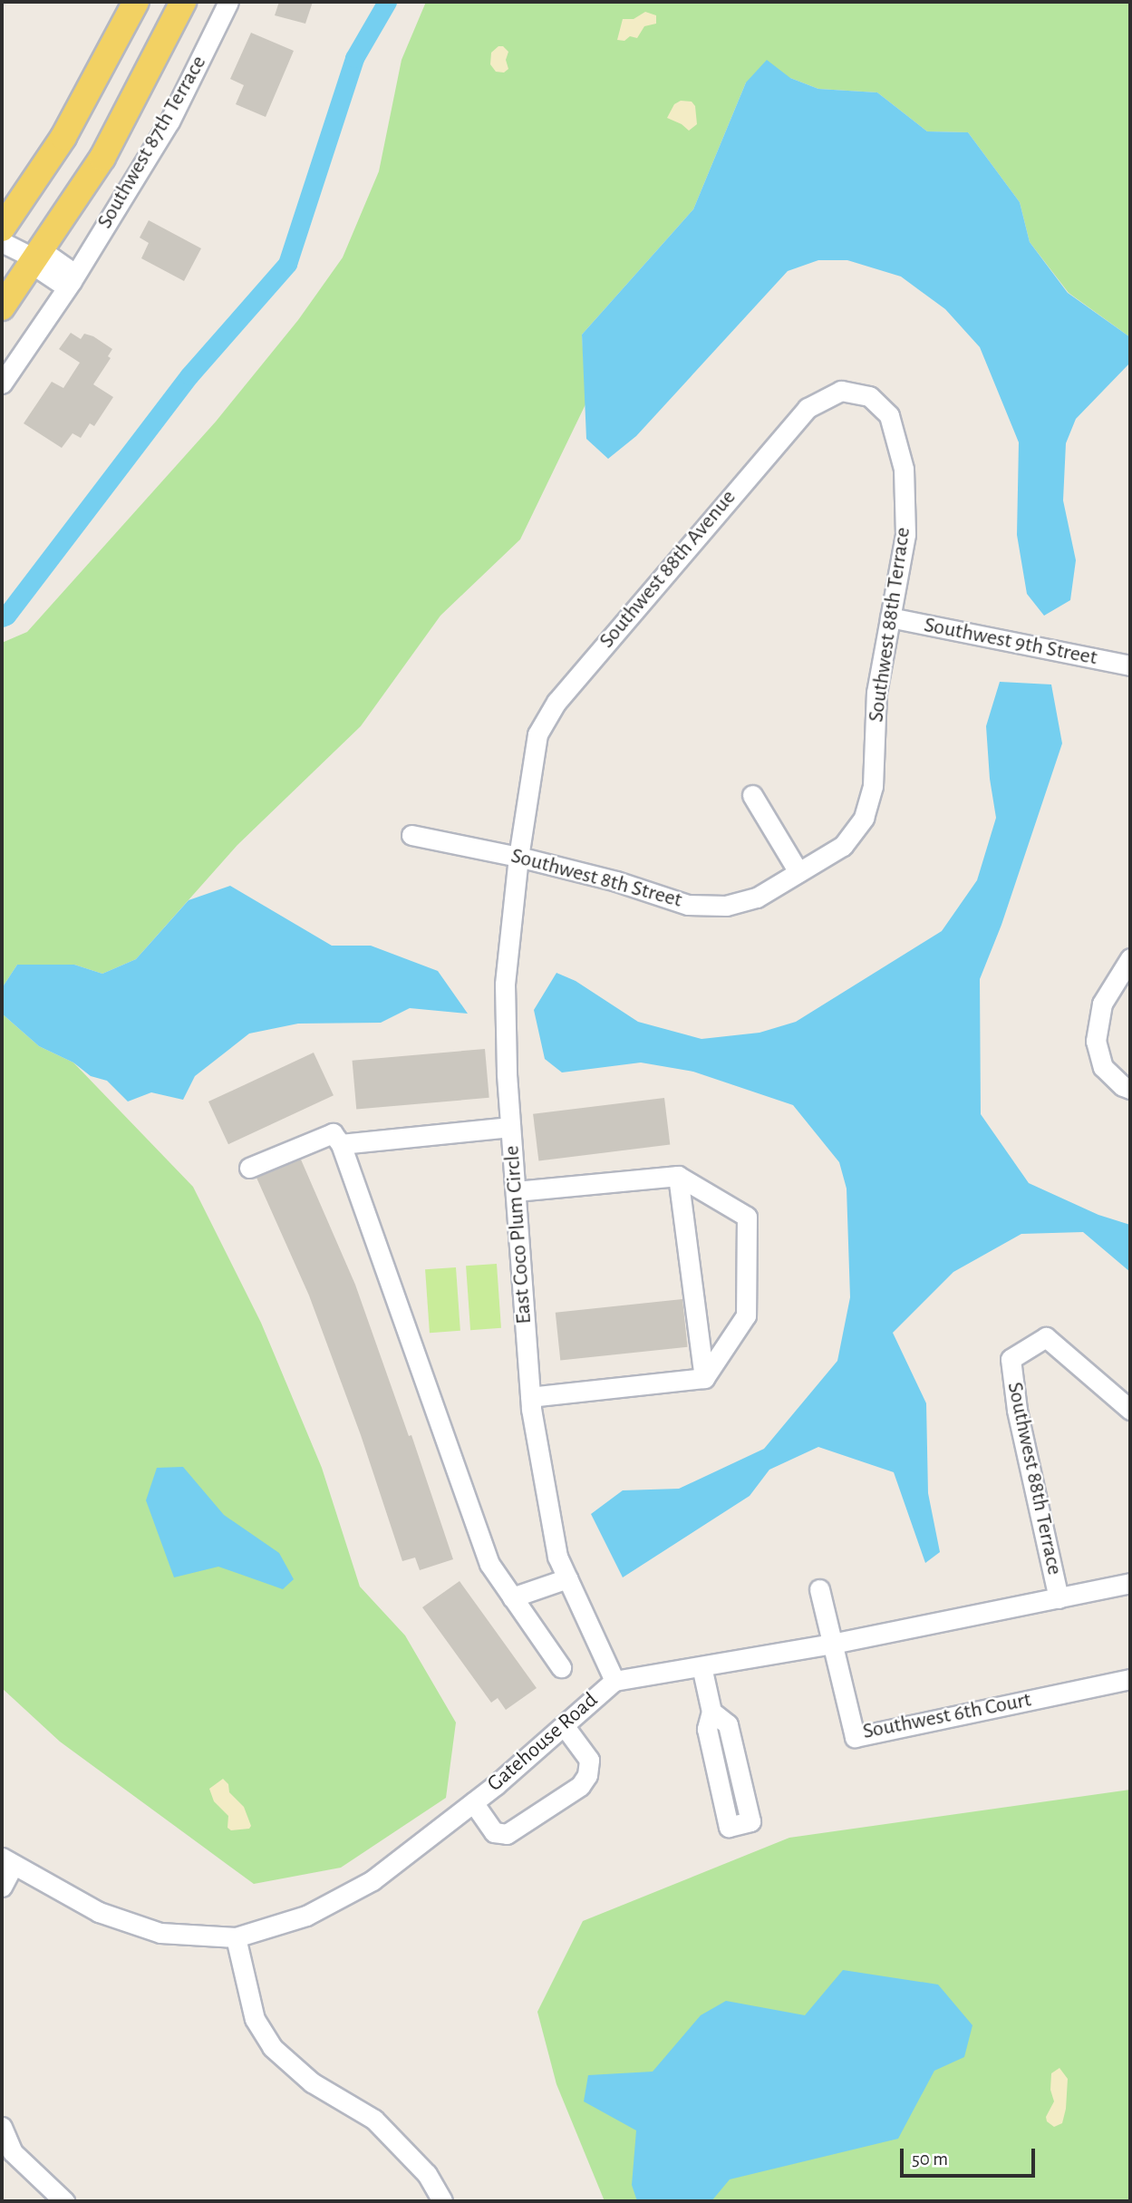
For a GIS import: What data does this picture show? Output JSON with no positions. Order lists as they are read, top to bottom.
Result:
{
  "streets": {
    "street": [
      "Southwest 87th Terrace",
      "Southwest 88th Avenue",
      "Southwest 88th Terrace",
      "Southwest 9th Street",
      "Southwest 8th Street",
      "East Coco Plum Circle",
      "Southwest 6th Court",
      "Gatehouse Road"
    ]
  },
  "crossings": [
    ["Southwest 88th Avenue", "Southwest 88th Terrace"],
    ["Southwest 88th Avenue", "East Coco Plum Circle"],
    ["Southwest 88th Terrace", "Southwest 9th Street"],
    ["Southwest 88th Terrace", "Southwest 8th Street"],
    ["Southwest 88th Terrace", "Gatehouse Road"],
    ["Southwest 8th Street", "East Coco Plum Circle"],
    ["East Coco Plum Circle", "Gatehouse Road"],
    ["Southwest 6th Court", "Gatehouse Road"]
  ],
  "scale_bar": "50 m"
}
